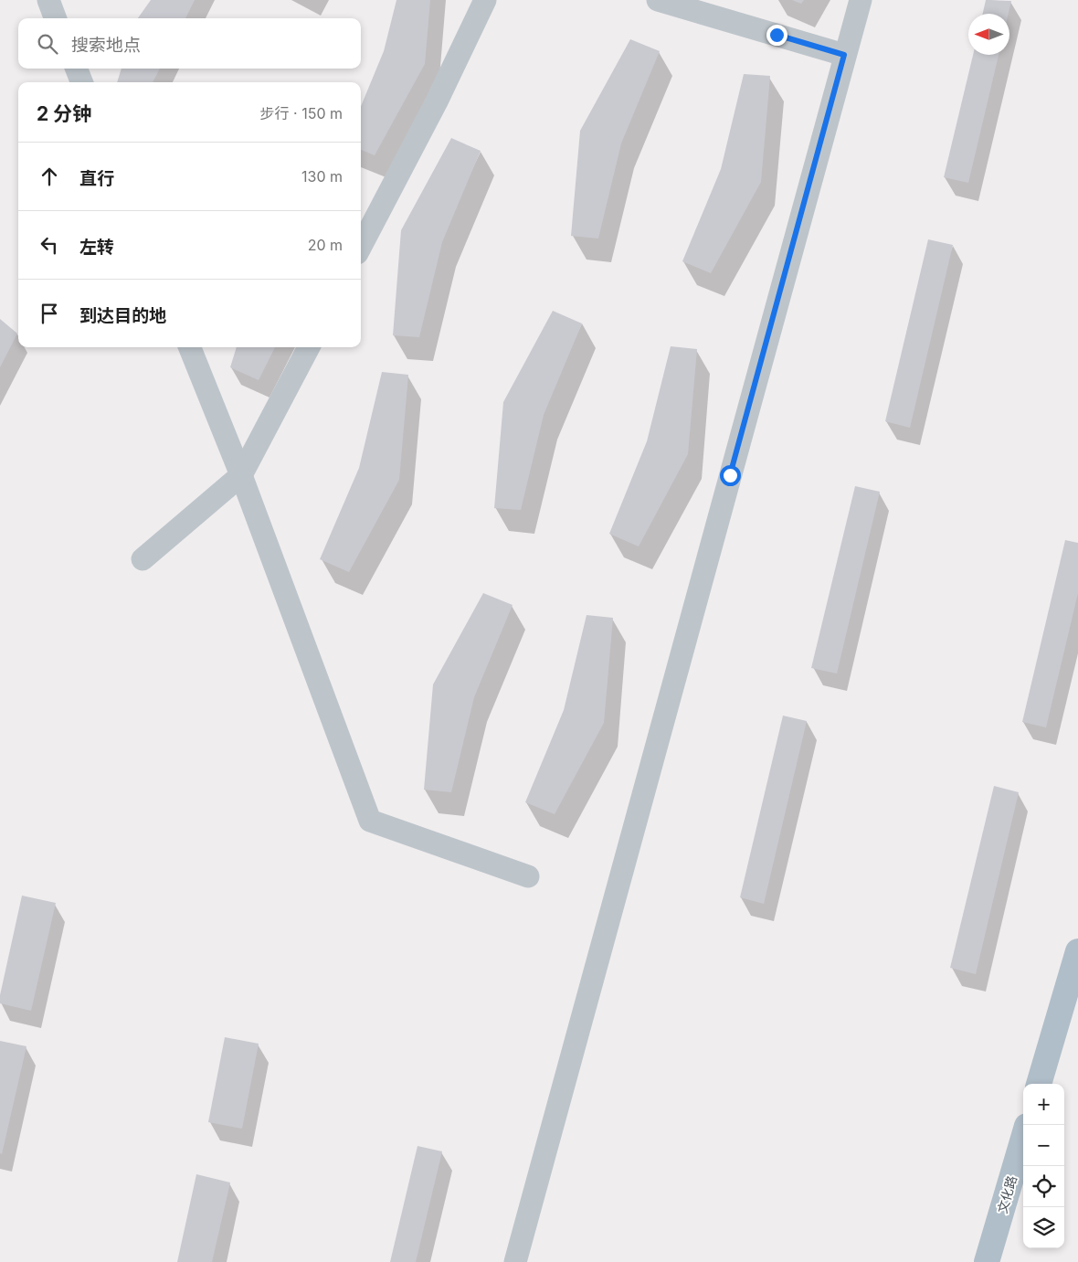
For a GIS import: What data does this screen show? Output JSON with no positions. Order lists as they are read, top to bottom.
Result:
{
  "streets": {
    "main road": ["文化路"]
  },
  "north": "left",
  "page": {
    "search": "搜索地点",
    "heading": ["2 分钟", "步行 · 150 m"],
    "list": [
      ["直行", "130 m"],
      ["左转", "20 m"],
      "到达目的地"
    ],
    "map_buttons": ["+", "−"]
  }
}
